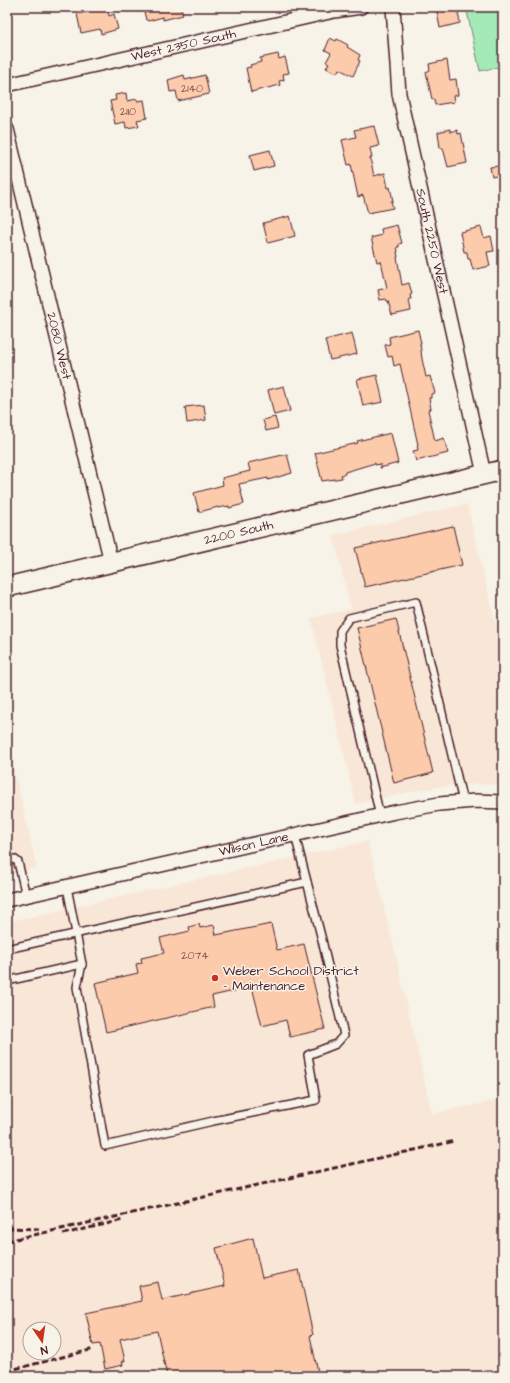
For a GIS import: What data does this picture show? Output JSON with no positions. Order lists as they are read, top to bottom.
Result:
{
  "streets": {
    "street": [
      "West 2350 South",
      "South 2250 West",
      "2080 West",
      "2200 South",
      "Wilson Lane"
    ]
  },
  "crossings": [
    ["South 2250 West", "2200 South"],
    ["2080 West", "2200 South"]
  ],
  "places": ["Weber School District - Maintenance"],
  "house_numbers": ["2140", "2110", "2074"],
  "north": "bottom"
}
